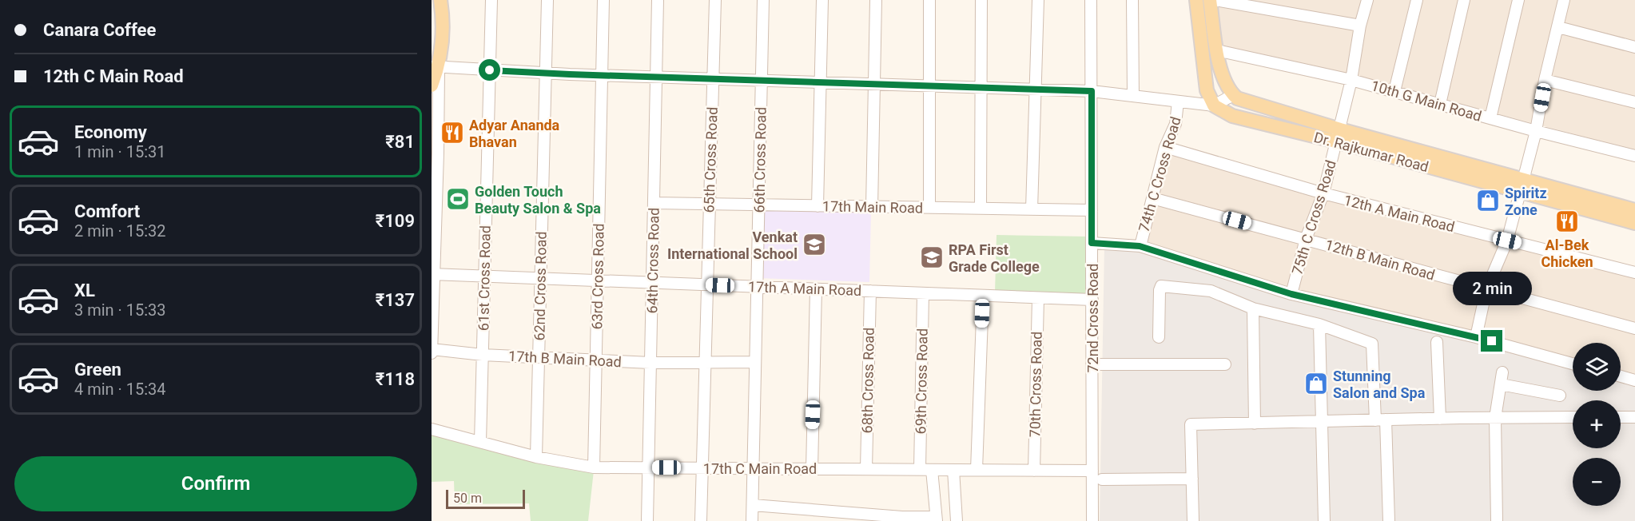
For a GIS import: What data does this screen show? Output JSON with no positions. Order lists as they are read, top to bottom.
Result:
{
  "streets": {
    "main road": ["Dr. Rajkumar Road"],
    "street": [
      "10th G Main Road",
      "65th Cross Road",
      "66th Cross Road",
      "74th C Cross Road",
      "17th Main Road",
      "12th A Main Road",
      "75th C Cross Road",
      "12th B Main Road",
      "64th Cross Road",
      "63rd Cross Road",
      "61st Cross Road",
      "62nd Cross Road",
      "17th A Main Road",
      "72nd Cross Road",
      "17th B Main Road",
      "68th Cross Road",
      "69th Cross Road",
      "70th Cross Road",
      "17th C Main Road"
    ]
  },
  "crossings": [
    ["10th G Main Road", "75th C Cross Road"],
    ["Dr. Rajkumar Road", "75th C Cross Road"],
    ["65th Cross Road", "17th Main Road"],
    ["65th Cross Road", "17th A Main Road"],
    ["65th Cross Road", "17th B Main Road"],
    ["65th Cross Road", "17th C Main Road"],
    ["66th Cross Road", "17th Main Road"],
    ["66th Cross Road", "17th A Main Road"],
    ["66th Cross Road", "17th B Main Road"],
    ["66th Cross Road", "17th C Main Road"],
    ["74th C Cross Road", "12th A Main Road"],
    ["74th C Cross Road", "12th B Main Road"],
    ["17th Main Road", "64th Cross Road"],
    ["17th Main Road", "72nd Cross Road"],
    ["12th A Main Road", "75th C Cross Road"],
    ["75th C Cross Road", "12th B Main Road"],
    ["64th Cross Road", "17th A Main Road"],
    ["64th Cross Road", "17th B Main Road"],
    ["64th Cross Road", "17th C Main Road"],
    ["63rd Cross Road", "17th A Main Road"],
    ["63rd Cross Road", "17th B Main Road"],
    ["63rd Cross Road", "17th C Main Road"],
    ["61st Cross Road", "17th A Main Road"],
    ["61st Cross Road", "17th B Main Road"],
    ["61st Cross Road", "17th C Main Road"],
    ["62nd Cross Road", "17th A Main Road"],
    ["62nd Cross Road", "17th B Main Road"],
    ["62nd Cross Road", "17th C Main Road"],
    ["17th A Main Road", "72nd Cross Road"],
    ["17th A Main Road", "68th Cross Road"],
    ["17th A Main Road", "69th Cross Road"],
    ["17th A Main Road", "70th Cross Road"],
    ["72nd Cross Road", "17th C Main Road"],
    ["68th Cross Road", "17th C Main Road"],
    ["69th Cross Road", "17th C Main Road"],
    ["70th Cross Road", "17th C Main Road"]
  ],
  "places": {
    "restaurant": ["Adyar Ananda Bhavan", "Al-Bek Chicken"],
    "sports": ["Golden Touch Beauty Salon & Spa"],
    "shop": ["Spiritz Zone", "Stunning Salon and Spa"],
    "school or university": ["Venkat International School", "RPA First Grade College"]
  },
  "scale_bar": "50 m",
  "page": {
    "banner": ["Canara Coffee", "12th C Main Road"],
    "list": [
      {
        "name": "Economy",
        "note": "1 min · 15:31",
        "value": "₹81"
      },
      {
        "name": "Comfort",
        "note": "2 min · 15:32",
        "value": "₹109"
      },
      {
        "name": "XL",
        "note": "3 min · 15:33",
        "value": "₹137"
      },
      {
        "name": "Green",
        "note": "4 min · 15:34",
        "value": "₹118"
      }
    ],
    "bubble": "2 min",
    "map_buttons": ["+", "−"],
    "buttons": "Confirm",
    "scale": "50 m"
  }
}
